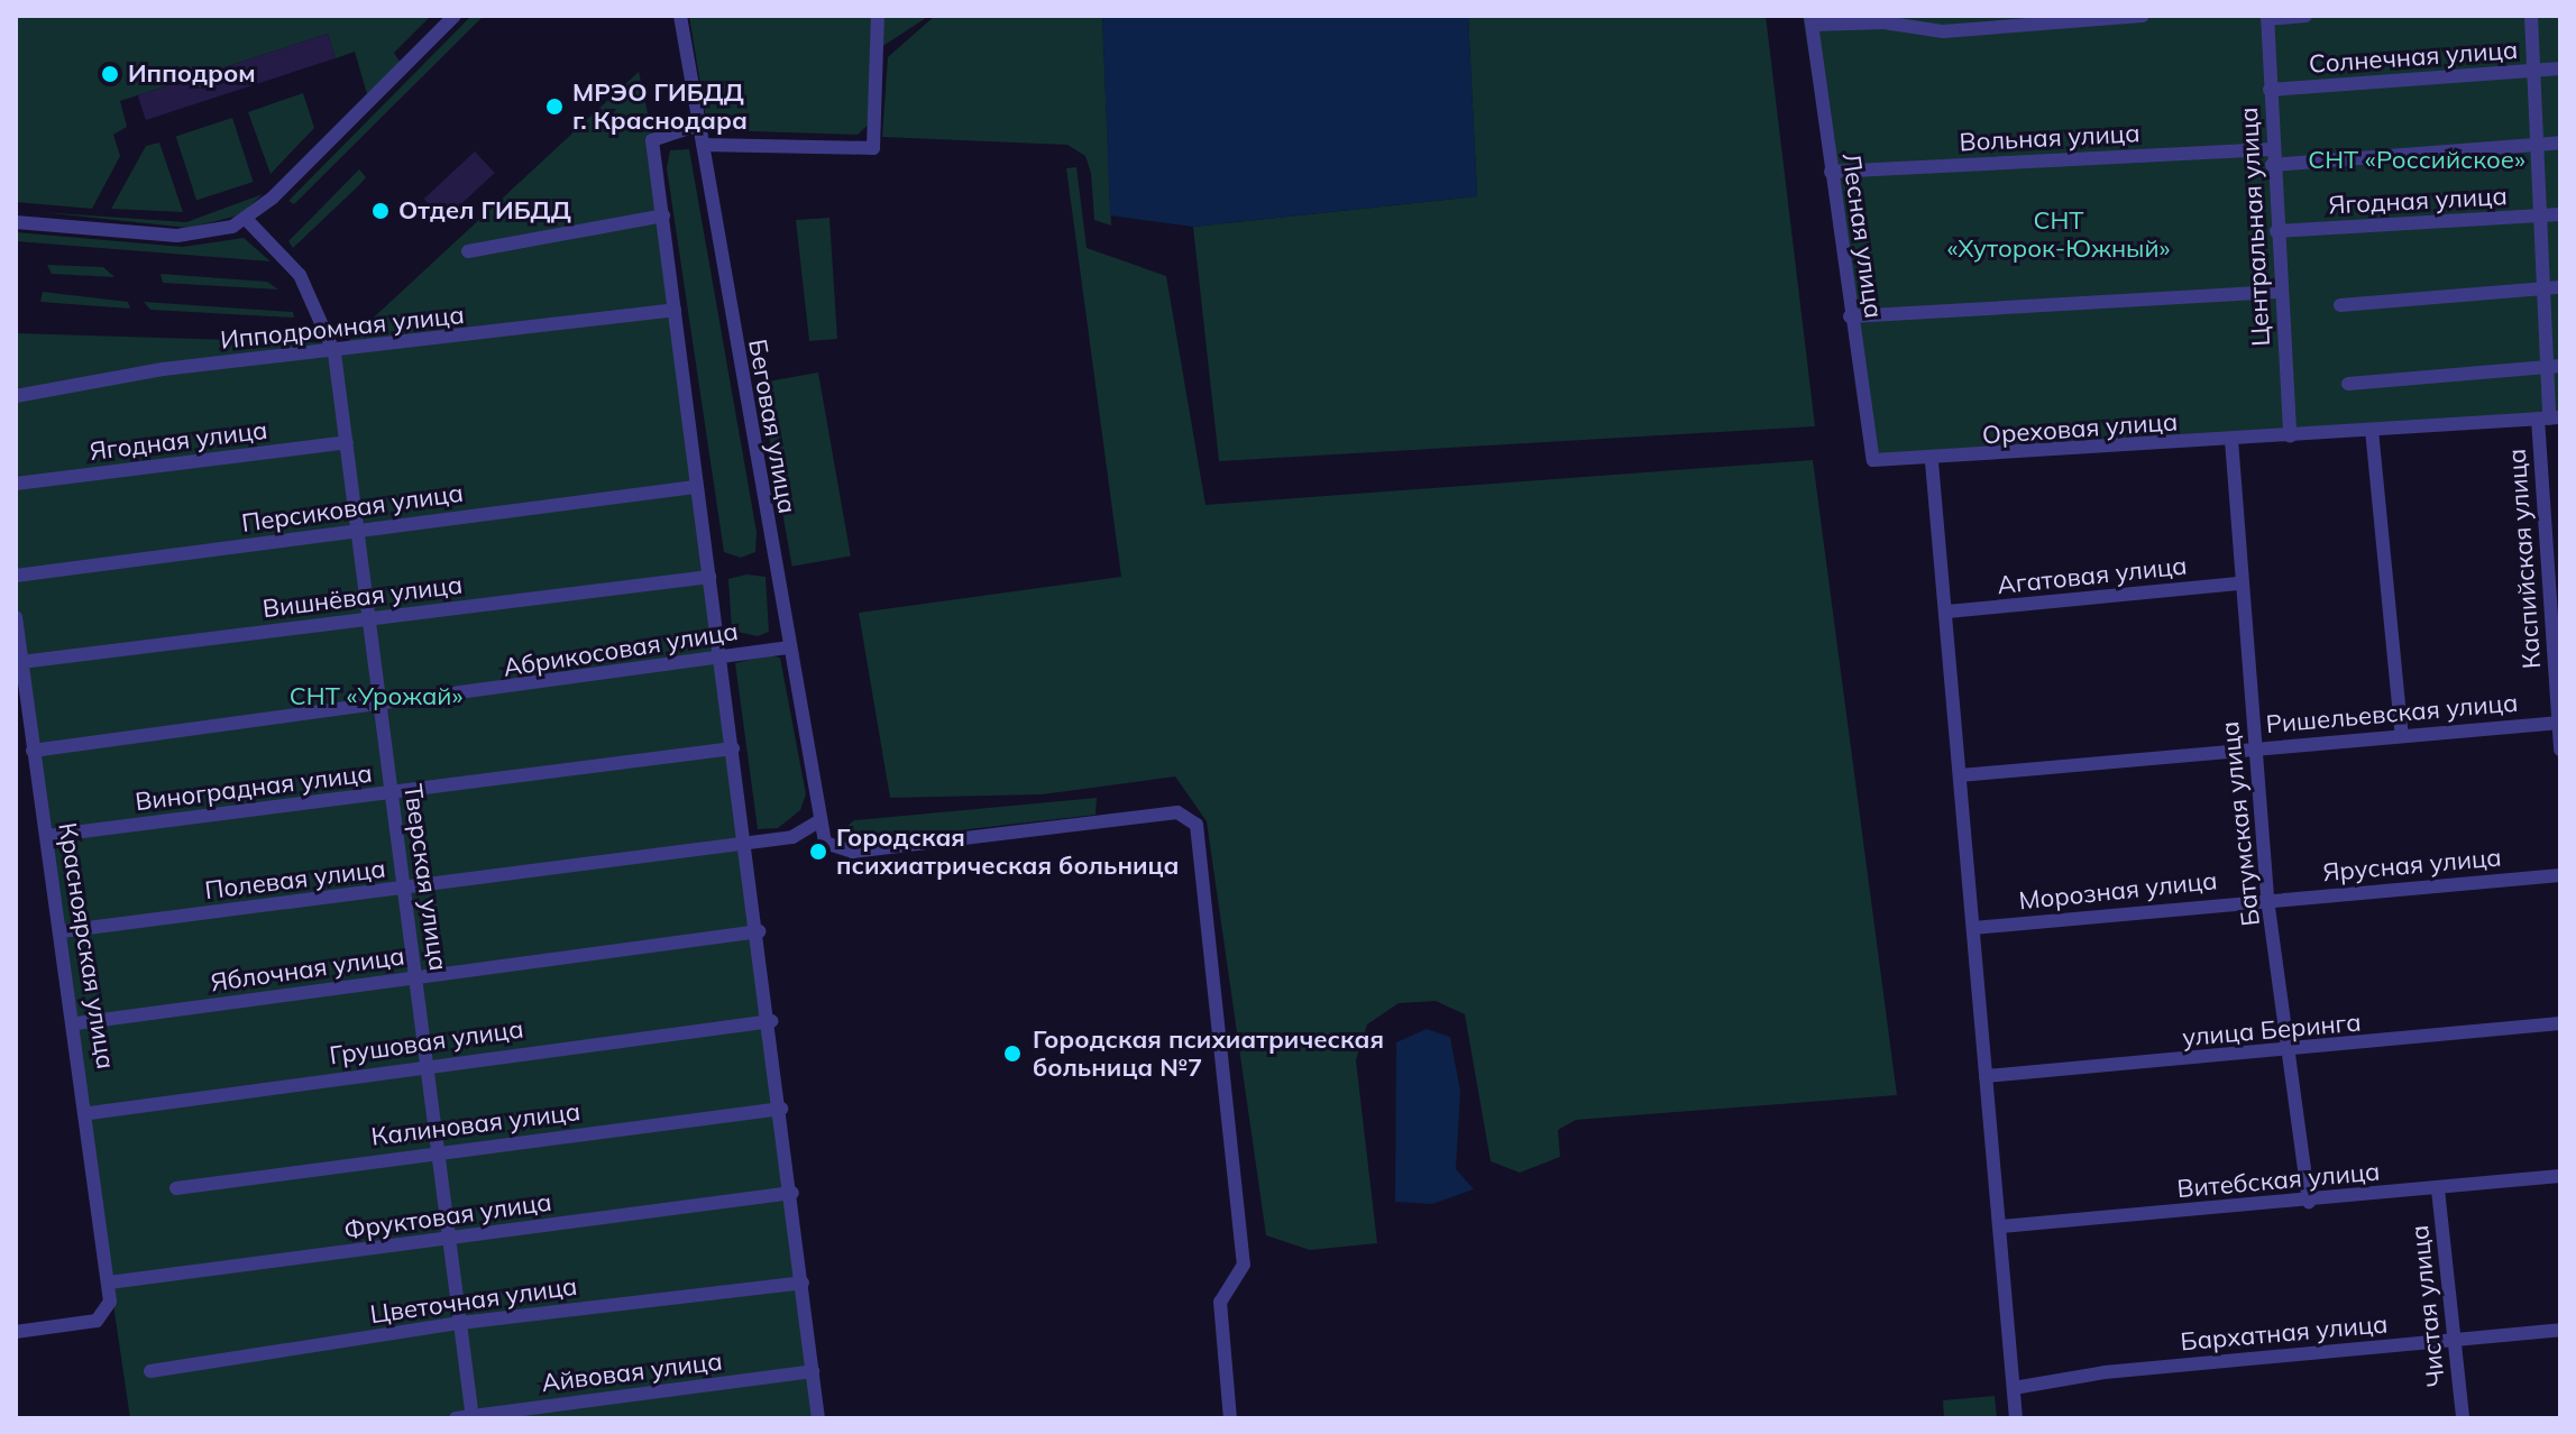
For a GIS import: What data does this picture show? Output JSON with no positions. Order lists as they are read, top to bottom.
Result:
{
  "streets": {
    "street": [
      "Солнечная улица",
      "Вольная улица",
      "Ягодная улица",
      "Центральная улица",
      "Лесная улица",
      "Ипподромная улица",
      "Беговая улица",
      "Ореховая улица",
      "Персиковая улица",
      "Каспийская улица",
      "Агатовая улица",
      "Вишнёвая улица",
      "Абрикосовая улица",
      "Ришельевская улица",
      "Виноградная улица",
      "Батумская улица",
      "Ярусная улица",
      "Тверская улица",
      "Полевая улица",
      "Морозная улица",
      "Красноярская улица",
      "Яблочная улица",
      "улица Беринга",
      "Грушовая улица",
      "Калиновая улица",
      "Витебская улица",
      "Фруктовая улица",
      "Цветочная улица",
      "Чистая улица",
      "Бархатная улица",
      "Айвовая улица"
    ]
  },
  "crossings": [
    ["Солнечная улица", "Центральная улица"],
    ["Солнечная улица", "Каспийская улица"],
    ["Вольная улица", "Центральная улица"],
    ["Вольная улица", "Лесная улица"],
    ["Вольная улица", "Каспийская улица"],
    ["Ягодная улица", "Центральная улица"],
    ["Ягодная улица", "Каспийская улица"],
    ["Ягодная улица", "Тверская улица"],
    ["Центральная улица", "Ореховая улица"],
    ["Лесная улица", "Ореховая улица"],
    ["Ипподромная улица", "Тверская улица"],
    ["Беговая улица", "Абрикосовая улица"],
    ["Беговая улица", "Полевая улица"],
    ["Ореховая улица", "Каспийская улица"],
    ["Ореховая улица", "Батумская улица"],
    ["Персиковая улица", "Тверская улица"],
    ["Каспийская улица", "Ришельевская улица"],
    ["Агатовая улица", "Батумская улица"],
    ["Вишнёвая улица", "Тверская улица"],
    ["Вишнёвая улица", "Красноярская улица"],
    ["Абрикосовая улица", "Тверская улица"],
    ["Абрикосовая улица", "Красноярская улица"],
    ["Ришельевская улица", "Батумская улица"],
    ["Виноградная улица", "Тверская улица"],
    ["Виноградная улица", "Красноярская улица"],
    ["Батумская улица", "Ярусная улица"],
    ["Батумская улица", "Морозная улица"],
    ["Батумская улица", "улица Беринга"],
    ["Батумская улица", "Витебская улица"],
    ["Ярусная улица", "Морозная улица"],
    ["Тверская улица", "Полевая улица"],
    ["Тверская улица", "Яблочная улица"],
    ["Тверская улица", "Грушовая улица"],
    ["Тверская улица", "Калиновая улица"],
    ["Тверская улица", "Фруктовая улица"],
    ["Тверская улица", "Цветочная улица"],
    ["Тверская улица", "Айвовая улица"],
    ["Полевая улица", "Красноярская улица"],
    ["Красноярская улица", "Яблочная улица"],
    ["Красноярская улица", "Грушовая улица"],
    ["Красноярская улица", "Фруктовая улица"],
    ["Витебская улица", "Чистая улица"],
    ["Чистая улица", "Бархатная улица"]
  ],
  "parks": ["СНТ «Российское»", "СНТ «Хуторок-Южный»", "СНТ «Урожай»"],
  "places": [
    "Ипподром",
    "МРЭО ГИБДД г. Краснодара",
    "Отдел ГИБДД",
    "Городская психиатрическая больница",
    "Городская психиатрическая больница №7"
  ]
}
